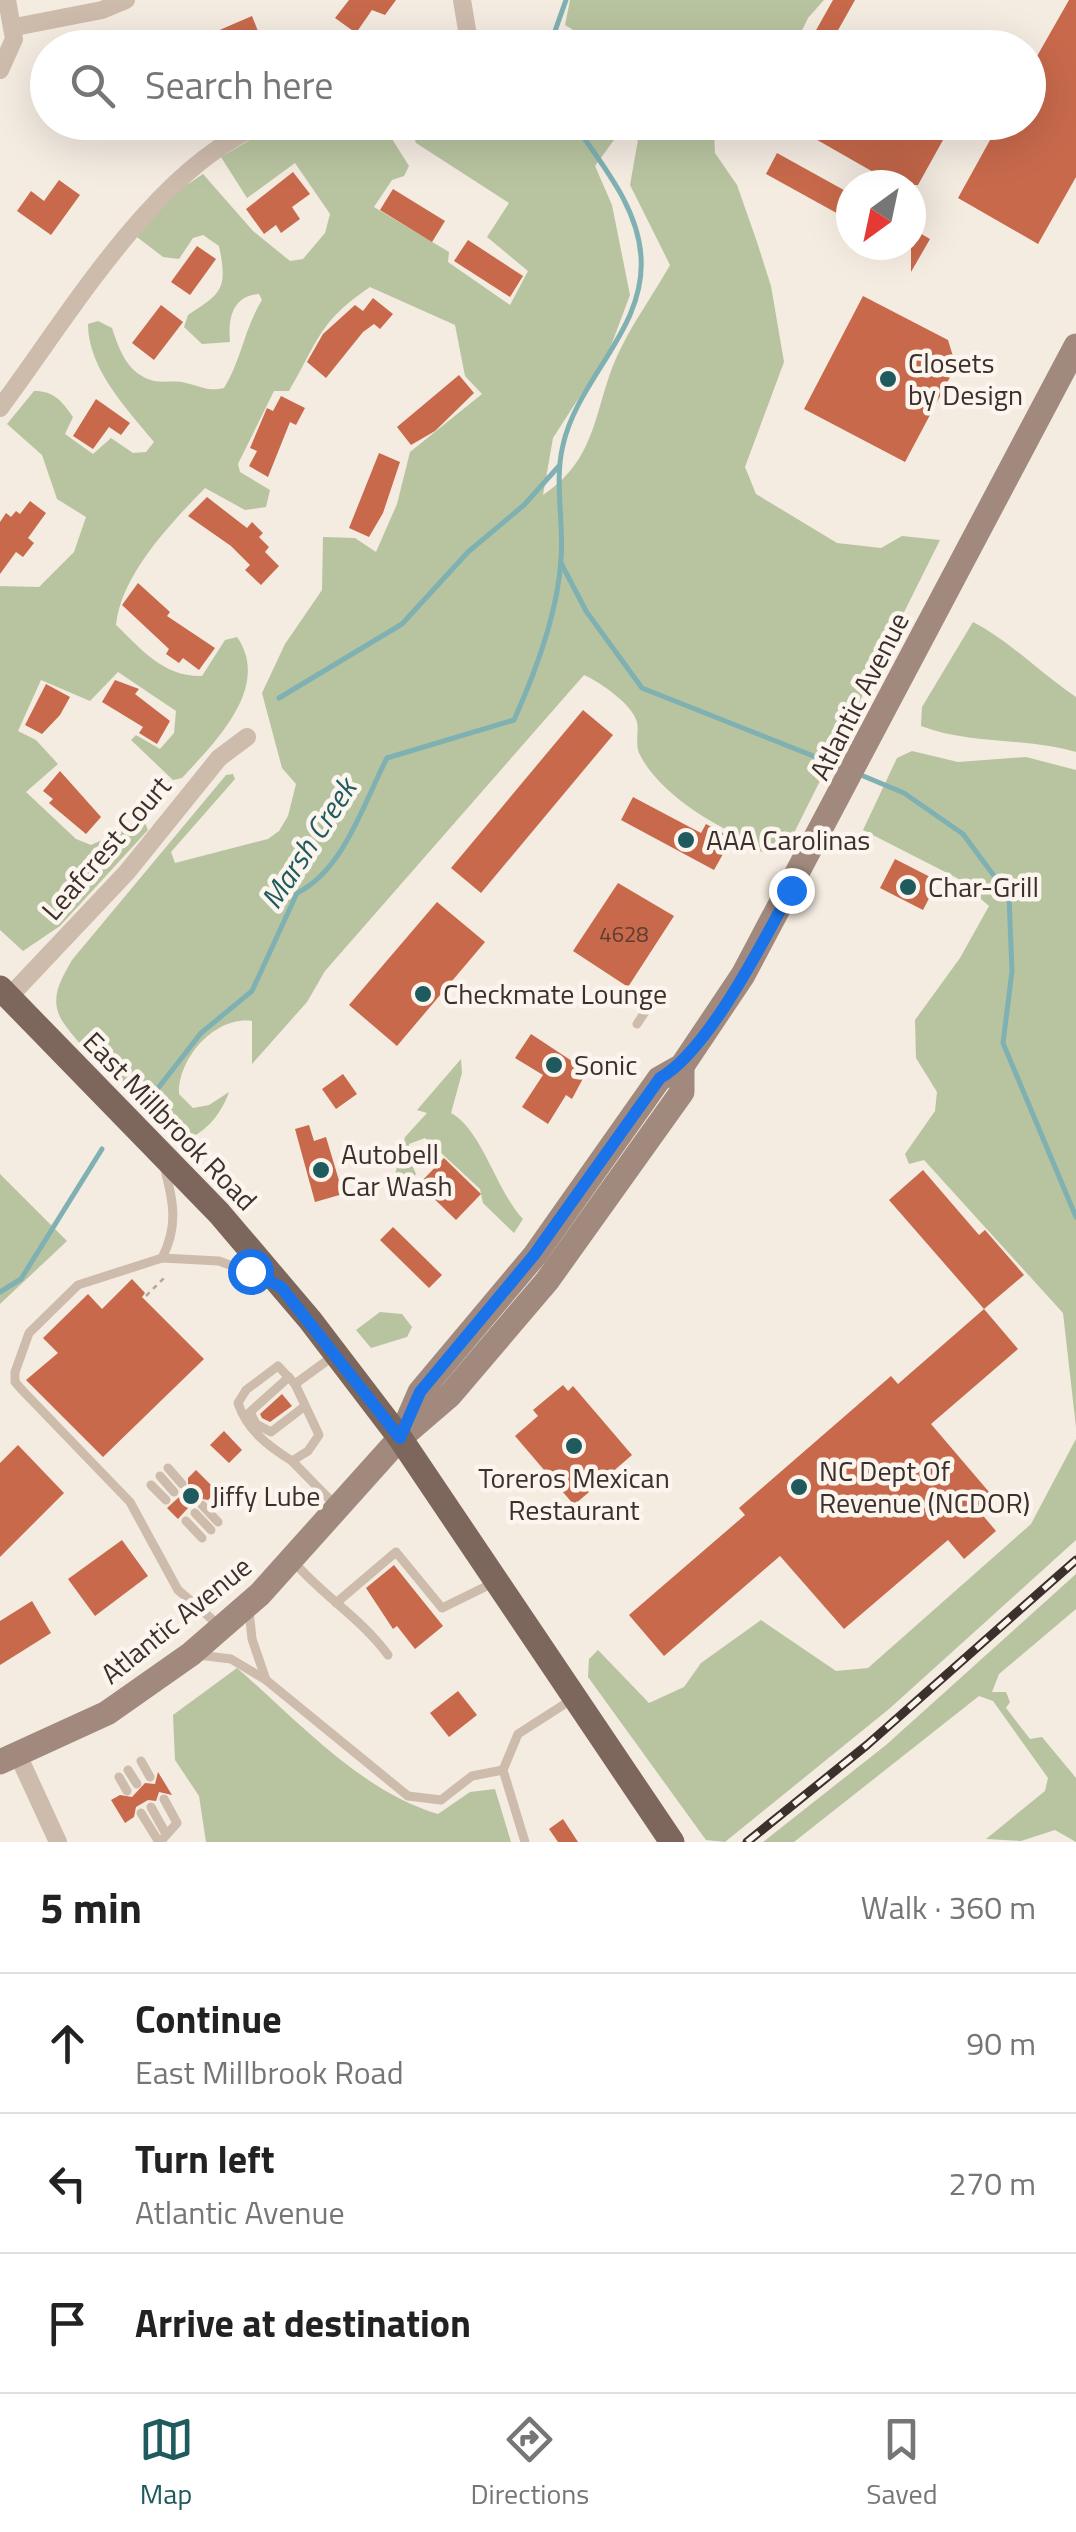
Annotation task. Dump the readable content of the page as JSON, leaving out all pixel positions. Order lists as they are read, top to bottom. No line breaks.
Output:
{"streets":{"main road":["Atlantic Avenue","East Millbrook Road"],"street":["Leafcrest Court"]},"crossings":[["Atlantic Avenue","East Millbrook Road"],["Leafcrest Court","East Millbrook Road"]],"water":["Marsh Creek"],"places":["Closets by Design","AAA Carolinas","Char-Grill","Checkmate Lounge","Sonic","Autobell Car Wash","Toreros Mexican Restaurant","NC Dept Of Revenue (NCDOR)","Jiffy Lube"],"house_numbers":["4628"],"north":"bottom left","page":{"search":"Search here","heading":["5 min","Walk · 360 m"],"list":[["Continue","East Millbrook Road","90 m"],["Turn left","Atlantic Avenue","270 m"],"Arrive at destination"],"nav":["Map","Directions","Saved"]}}
